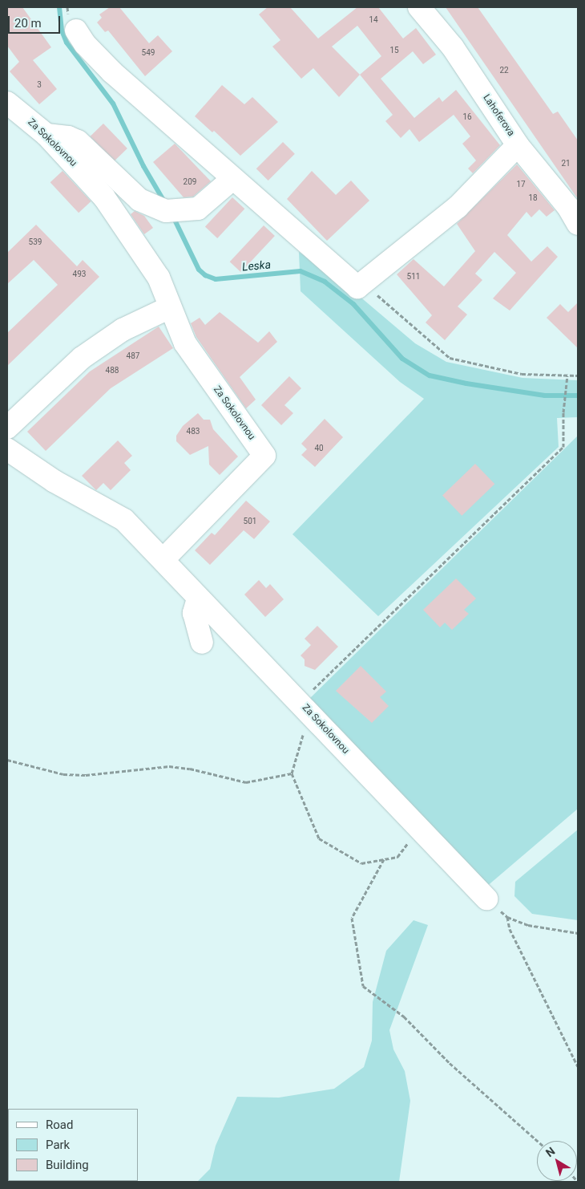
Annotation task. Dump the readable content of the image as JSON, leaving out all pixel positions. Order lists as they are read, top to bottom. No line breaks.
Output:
{"streets":{"street":["Lahoferova","Za Sokolovnou"]},"water":["Leska"],"house_numbers":["14","15","549","22","3","16","21","209","17","18","539","493","511","487","488","483","40","501"],"legend":["Road","Park","Building"],"scale_bar":"20 m","north":"top left"}
